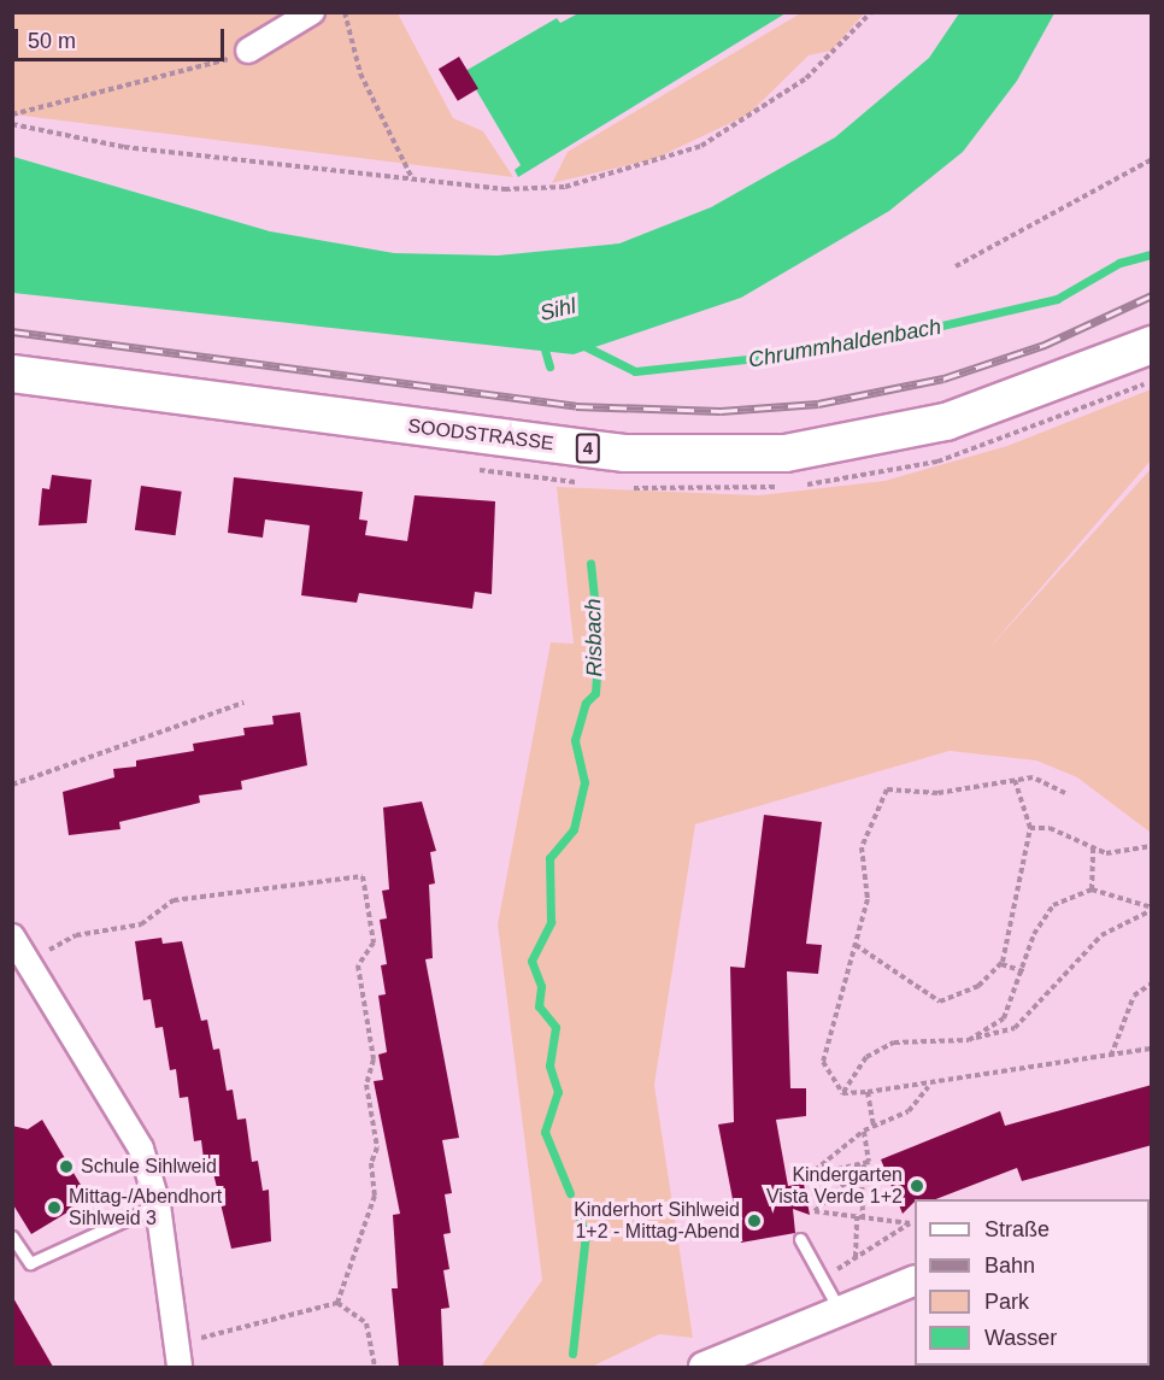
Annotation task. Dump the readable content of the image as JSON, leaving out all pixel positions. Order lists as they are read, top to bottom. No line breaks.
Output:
{"streets":{"main road":["SOODSTRASSE","4"]},"water":["Sihl","Chrummhaldenbach","Risbach"],"places":["Schule Sihlweid","Kindergarten Vista Verde 1+2","Mittag-/Abendhort Sihlweid 3","Kinderhort Sihlweid 1+2 - Mittag-Abend"],"legend":["Straße","Bahn","Park","Wasser"],"scale_bar":"50 m"}
